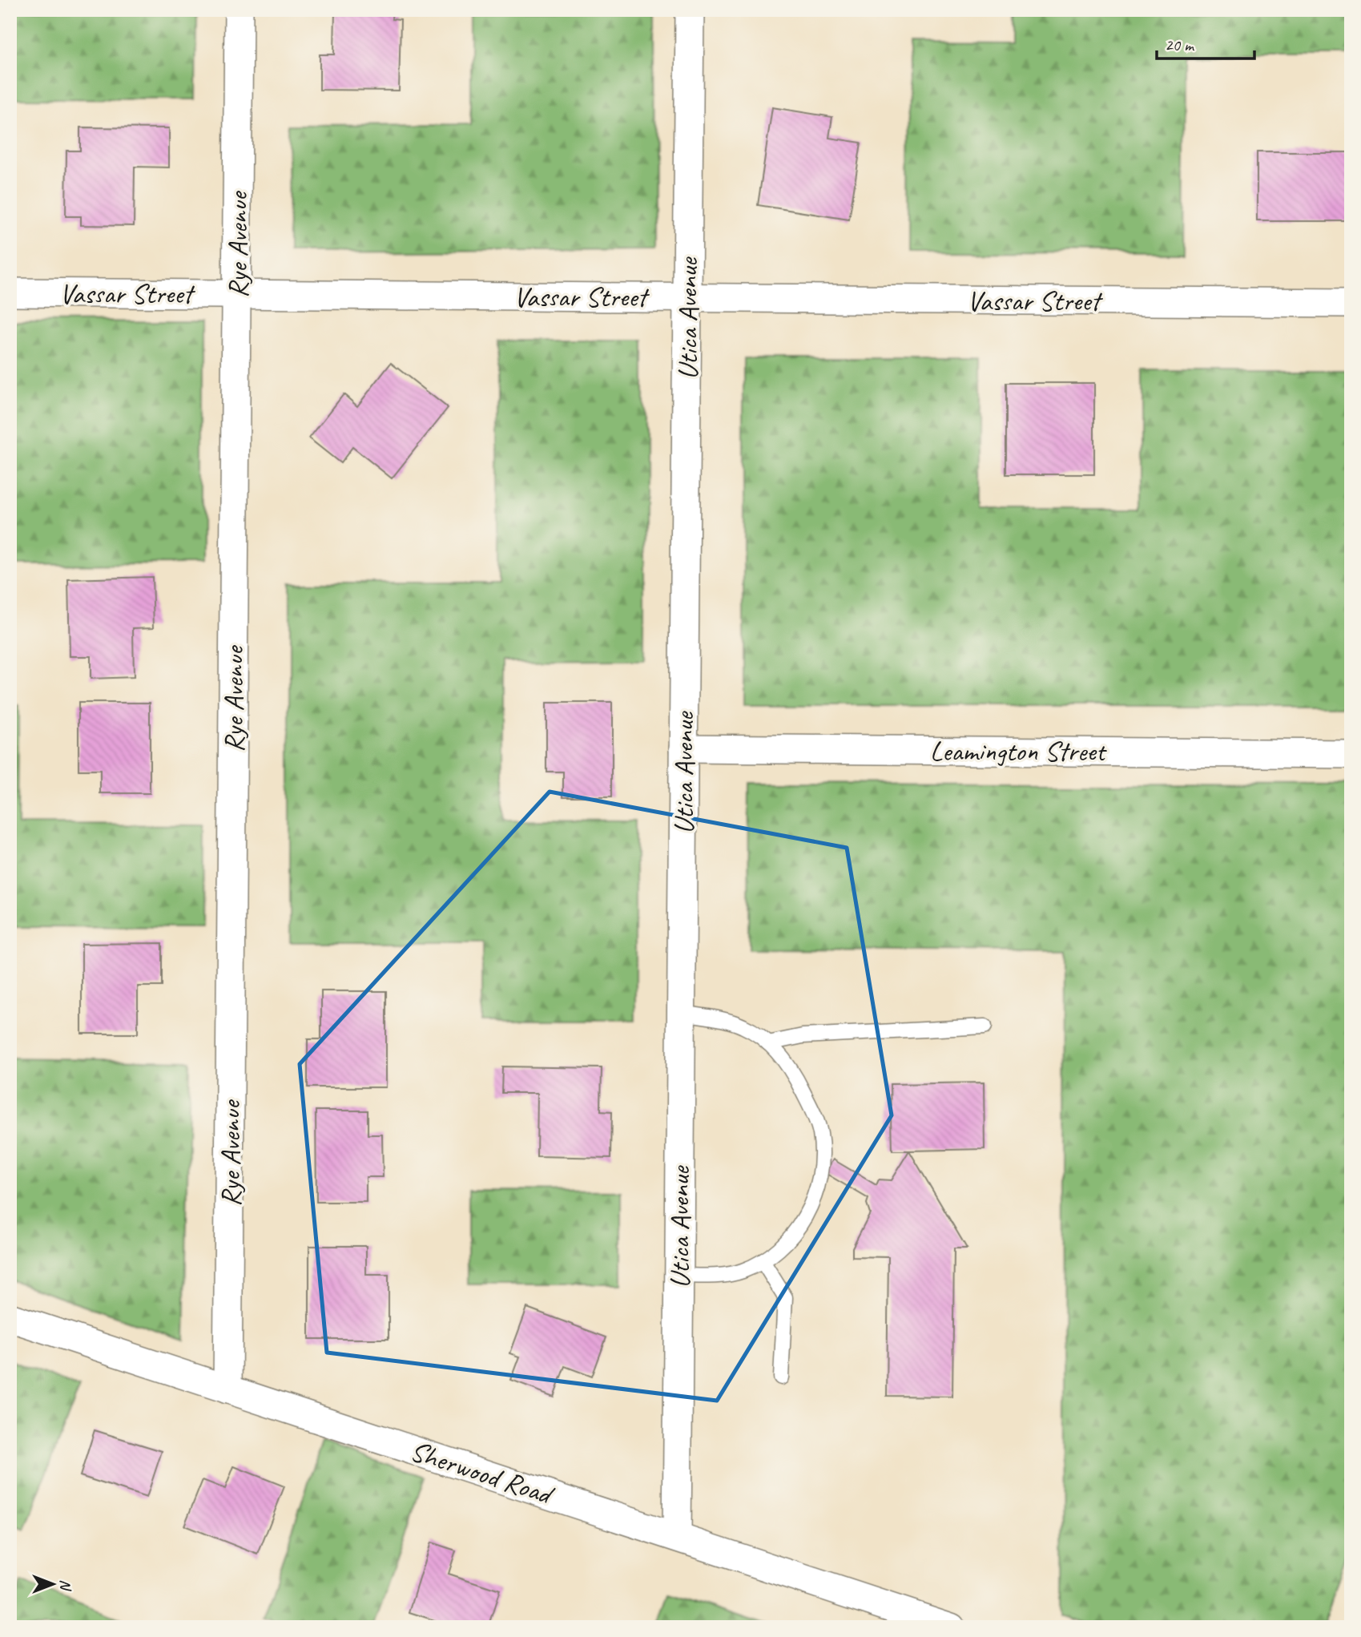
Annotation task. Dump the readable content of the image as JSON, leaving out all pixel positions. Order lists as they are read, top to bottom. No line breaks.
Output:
{"streets":{"street":["Rye Avenue","Vassar Street","Utica Avenue","Leamington Street","Sherwood Road"]},"crossings":[["Rye Avenue","Vassar Street"],["Rye Avenue","Sherwood Road"],["Vassar Street","Utica Avenue"],["Utica Avenue","Leamington Street"],["Utica Avenue","Sherwood Road"]],"scale_bar":"20 m","north":"right"}
